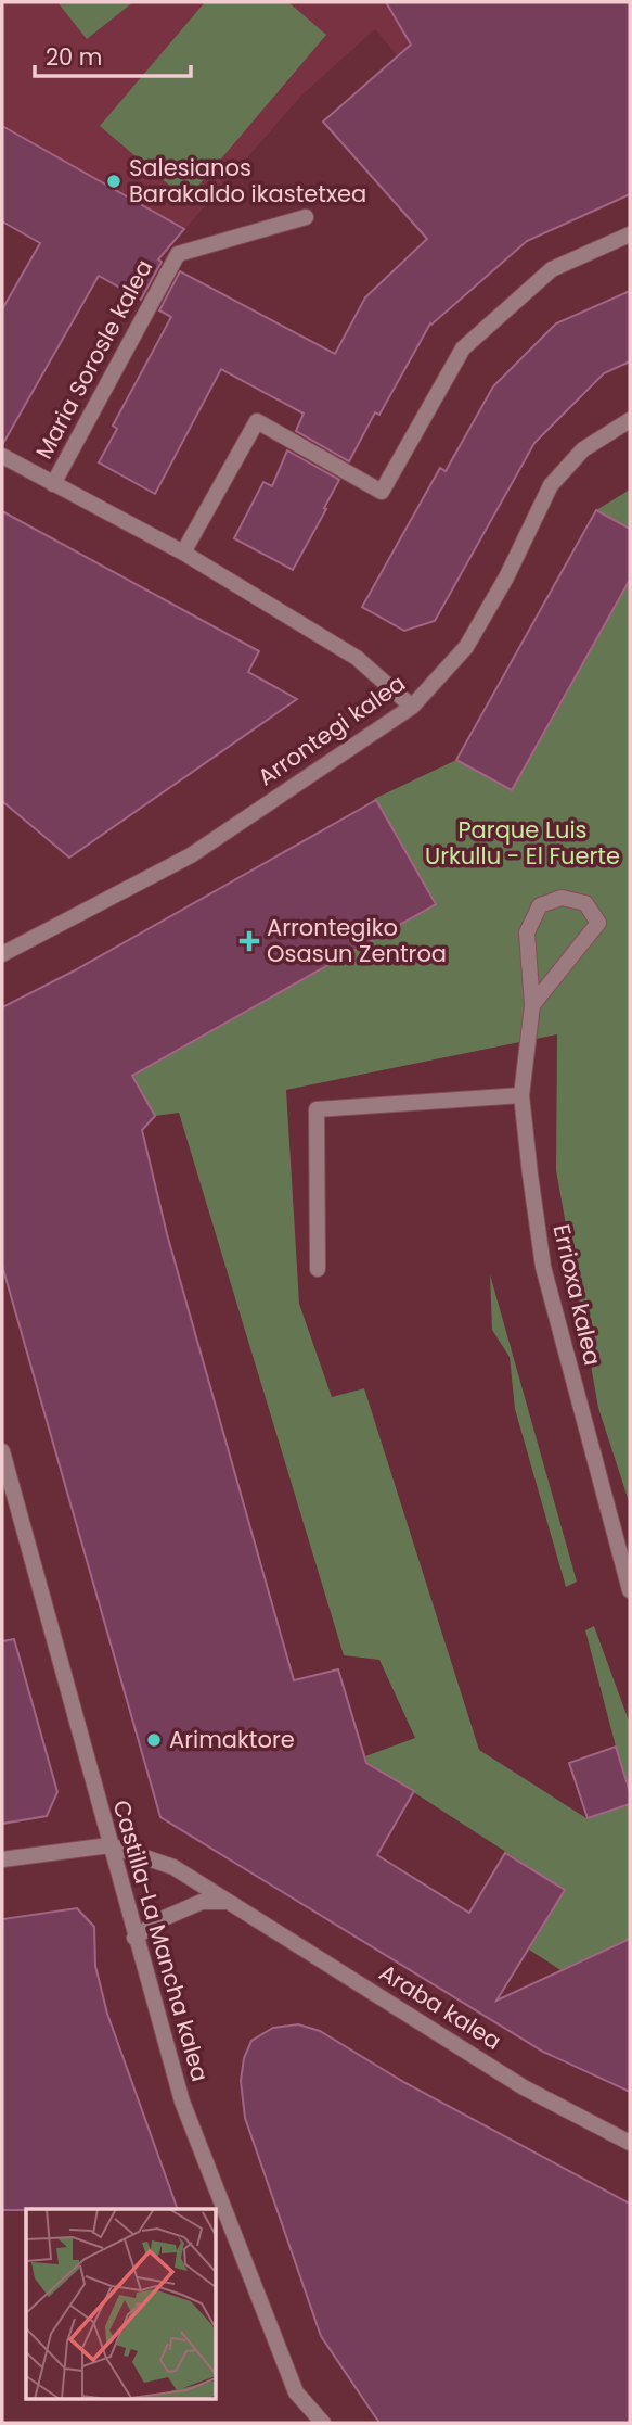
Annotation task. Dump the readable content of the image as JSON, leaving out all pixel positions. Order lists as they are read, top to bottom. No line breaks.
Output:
{"streets":{"street":["Maria Sorosle kalea","Arrontegi kalea","Errioxa kalea","Castilla-La Mancha kalea","Araba kalea"]},"crossings":[["Maria Sorosle kalea","Arrontegi kalea"],["Castilla-La Mancha kalea","Araba kalea"]],"parks":["Parque Luis Urkullu - El Fuerte"],"places":{"other":["Salesianos Barakaldo ikastetxea","Arimaktore"],"health":["Arrontegiko Osasun Zentroa"]},"scale_bar":"20 m"}
